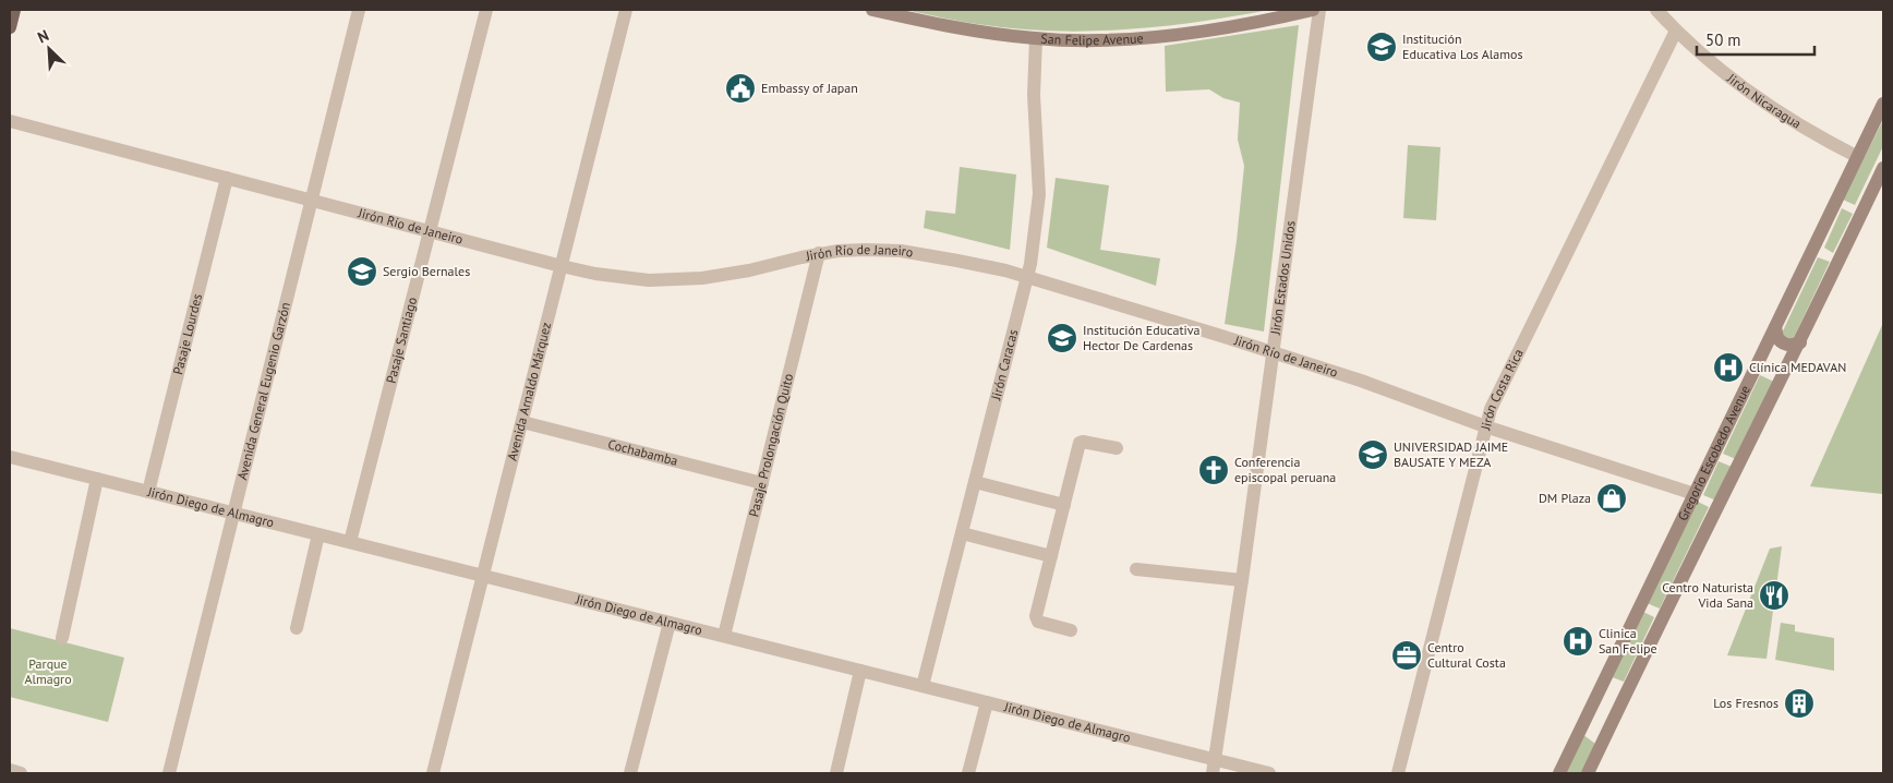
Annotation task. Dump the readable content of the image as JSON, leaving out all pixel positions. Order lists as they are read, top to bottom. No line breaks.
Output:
{"streets":{"street":["San Felipe Avenue","Jirón Nicaragua","Jirón Río de Janeiro","Jirón Estados Unidos","Pasaje Lourdes","Pasaje Santiago","Jirón Caracas","Jirón Costa Rica","Avenida General Eugenio Garzón","Avenida Arnaldo Márquez","Pasaje Prolongación Quito","Cochabamba","Gregorio Escobedo Avenue","Jirón Diego de Almagro"]},"crossings":[["San Felipe Avenue","Jirón Caracas"],["Jirón Nicaragua","Jirón Costa Rica"],["Jirón Nicaragua","Gregorio Escobedo Avenue"],["Jirón Río de Janeiro","Jirón Estados Unidos"],["Jirón Río de Janeiro","Pasaje Lourdes"],["Jirón Río de Janeiro","Pasaje Santiago"],["Jirón Río de Janeiro","Jirón Caracas"],["Jirón Río de Janeiro","Jirón Costa Rica"],["Jirón Río de Janeiro","Avenida General Eugenio Garzón"],["Jirón Río de Janeiro","Avenida Arnaldo Márquez"],["Jirón Río de Janeiro","Pasaje Prolongación Quito"],["Jirón Río de Janeiro","Gregorio Escobedo Avenue"],["Jirón Estados Unidos","Jirón Diego de Almagro"],["Pasaje Lourdes","Jirón Diego de Almagro"],["Pasaje Santiago","Jirón Diego de Almagro"],["Jirón Caracas","Jirón Diego de Almagro"],["Avenida General Eugenio Garzón","Jirón Diego de Almagro"],["Avenida Arnaldo Márquez","Cochabamba"],["Avenida Arnaldo Márquez","Jirón Diego de Almagro"],["Pasaje Prolongación Quito","Cochabamba"],["Pasaje Prolongación Quito","Jirón Diego de Almagro"]],"parks":["Parque Almagro"],"places":{"school or university":["Institución Educativa Los Alamos","Sergio Bernales","Institución Educativa Hector De Cardenas","UNIVERSIDAD JAIME BAUSATE Y MEZA"],"public building":["Embassy of Japan"],"hospital":["Clínica MEDAVAN","Clinica San Felipe"],"church":["Conferencia episcopal peruana"],"shop":["DM Plaza"],"restaurant":["Centro Naturista Vida Sana"],"office":["Centro Cultural Costa"],"building":["Los Fresnos"]},"scale_bar":"50 m","north":"top left"}
